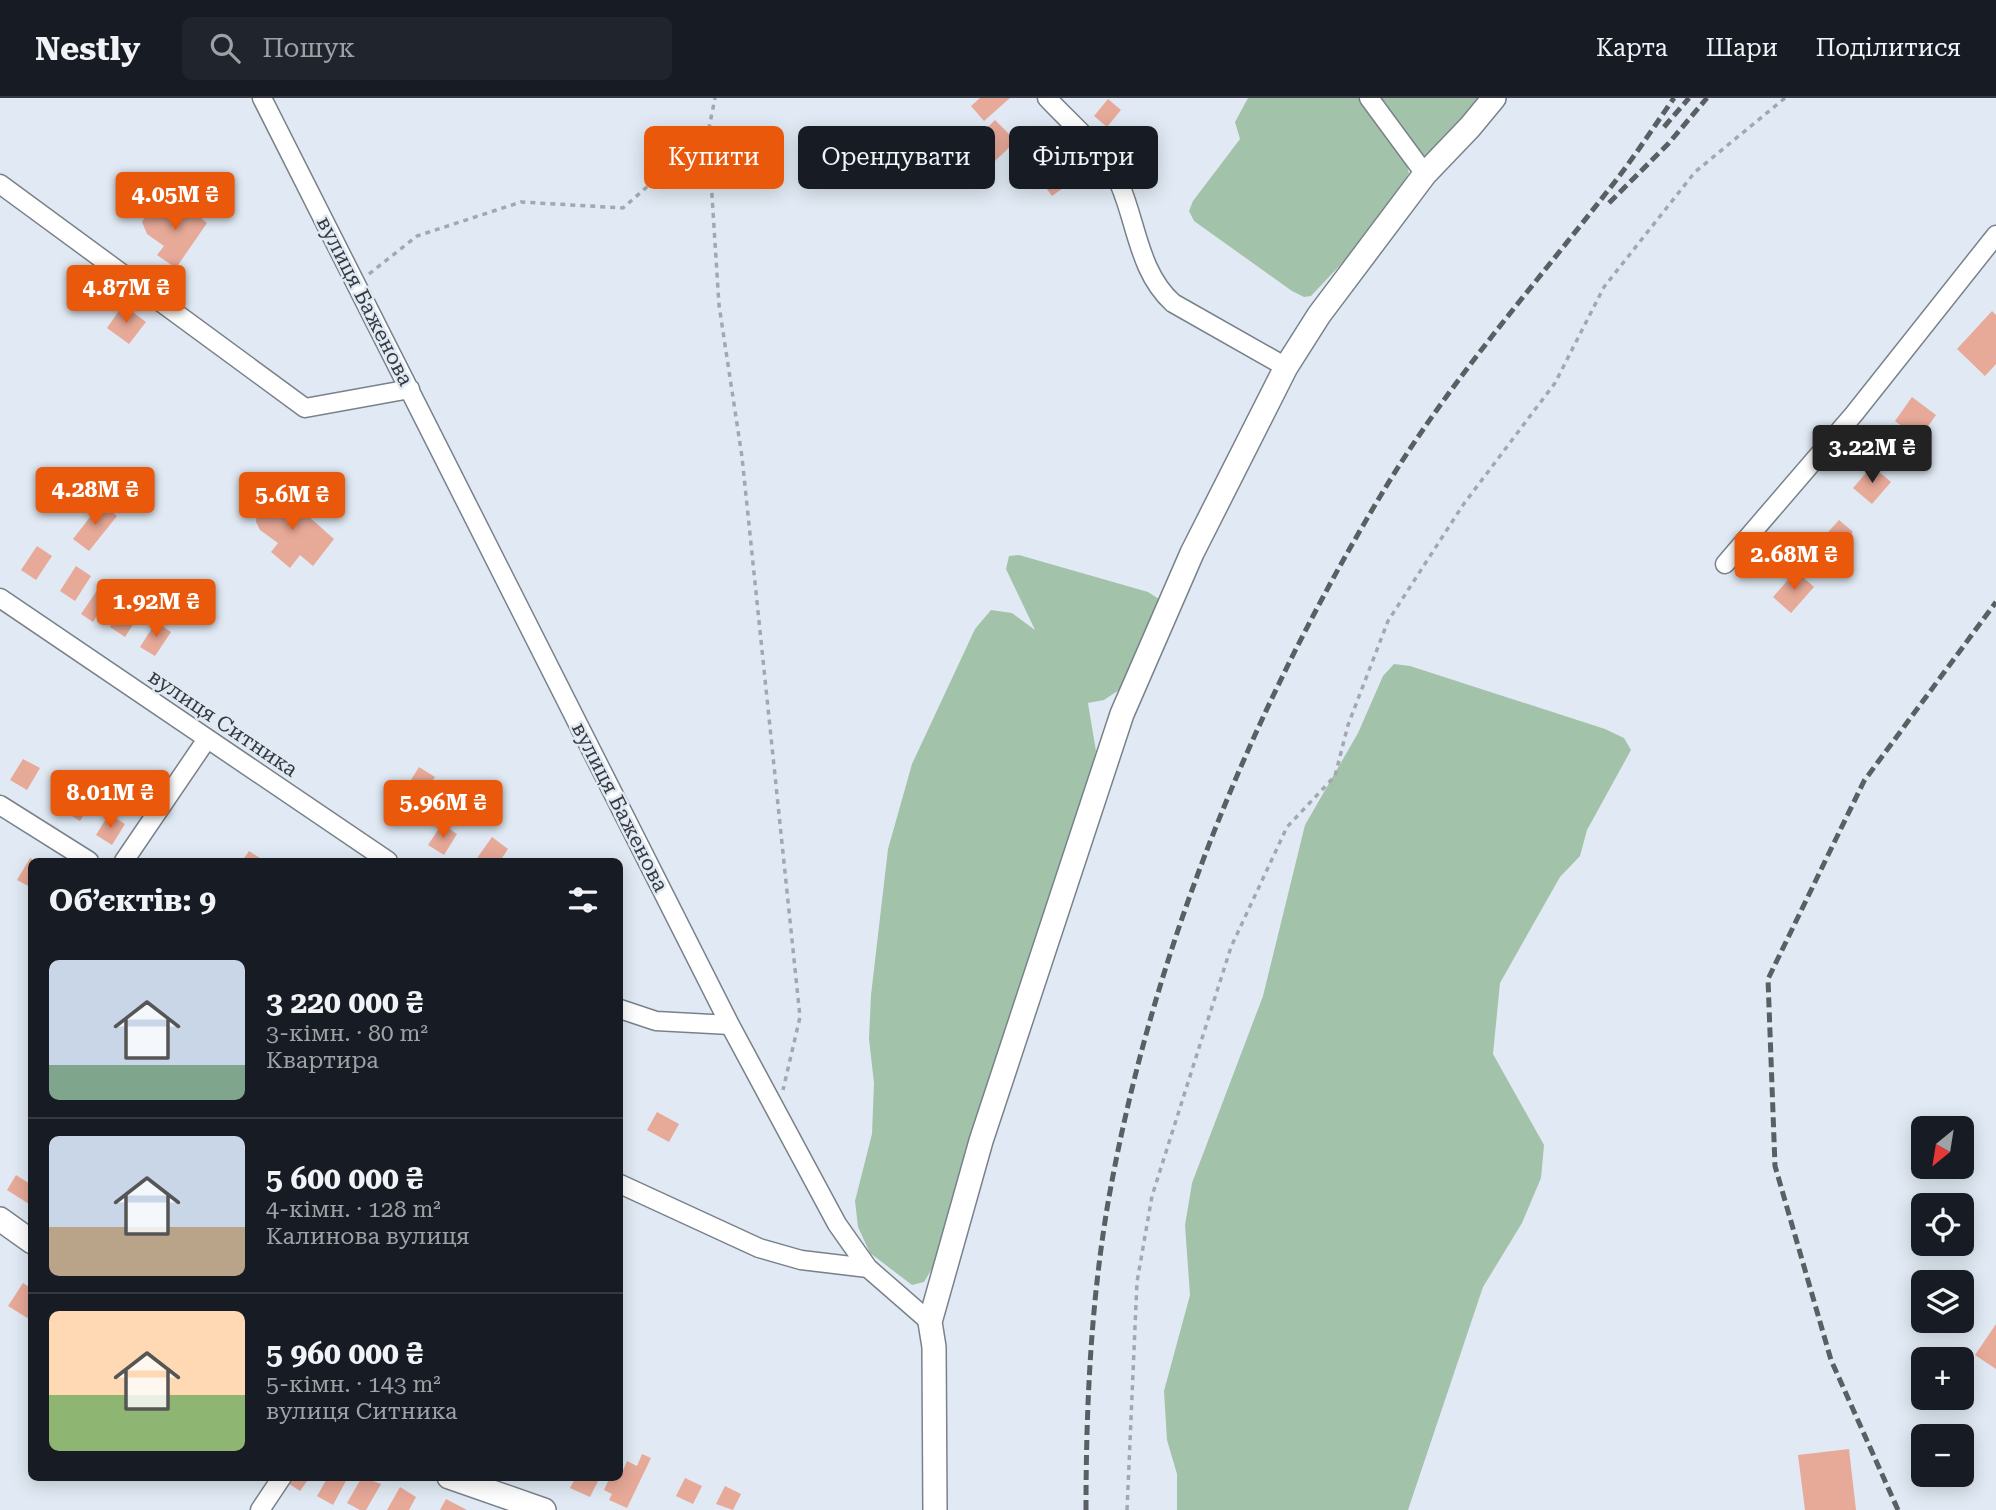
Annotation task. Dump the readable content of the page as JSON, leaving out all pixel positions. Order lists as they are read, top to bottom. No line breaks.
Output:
{"streets":{"street":["вулиця Баженова","вулиця Ситника"]},"north":"bottom left","page":{"header":"Nestly","search":"Пошук","nav":["Карта","Шари","Поділитися"],"chip":["Купити","Орендувати","Фільтри"],"price":["4.05M ₴","4.87M ₴","3.22M ₴","4.28M ₴","5.6M ₴","2.68M ₴","1.92M ₴","8.01M ₴","5.96M ₴"],"heading":"Об’єктів: 9","list":[{"name":"3 220 000 ₴","note":"3-кімн. · 80 m² · Квартира"},{"name":"5 600 000 ₴","note":"4-кімн. · 128 m² · Калинова вулиця"},{"name":"5 960 000 ₴","note":"5-кімн. · 143 m² · вулиця Ситника"}],"map_buttons":["+","−"]}}
